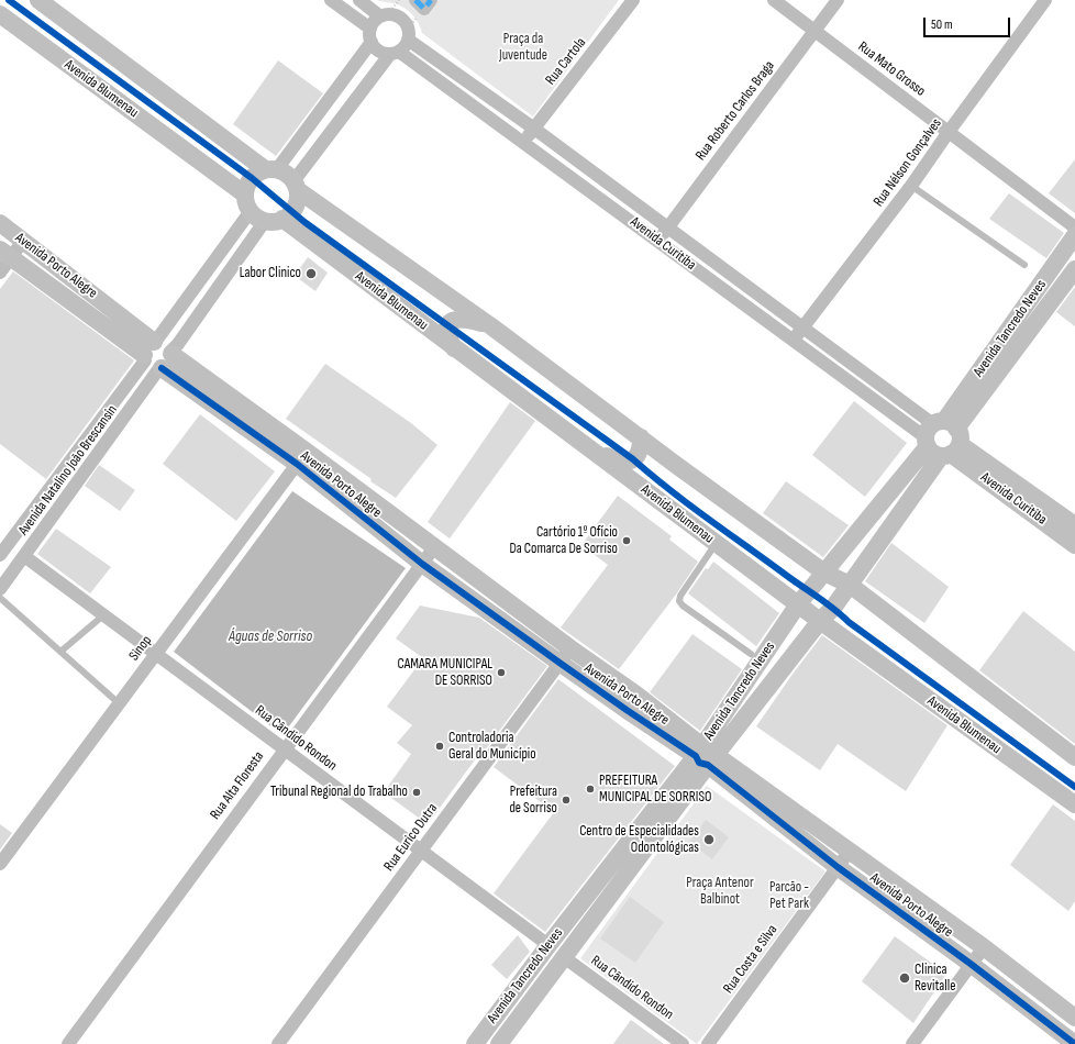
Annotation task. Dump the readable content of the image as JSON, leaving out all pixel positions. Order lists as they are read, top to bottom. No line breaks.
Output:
{"streets":{"street":["Rua Cartola","Rua Mato Grosso","Avenida Blumenau","Rua Roberto Carlos Braga","Rua Nélson Gonçalves","Avenida Curitiba","Avenida Porto Alegre","Avenida Tancredo Neves","Avenida Natalino João Brescansin","Sinop","Rua Cândido Rondon","Rua Alta Floresta","Rua Eurico Dutra","Rua Costa e Silva"]},"crossings":[["Rua Cartola","Avenida Curitiba"],["Rua Mato Grosso","Rua Roberto Carlos Braga"],["Rua Mato Grosso","Rua Nélson Gonçalves"],["Avenida Blumenau","Avenida Tancredo Neves"],["Avenida Blumenau","Avenida Natalino João Brescansin"],["Rua Roberto Carlos Braga","Avenida Curitiba"],["Rua Nélson Gonçalves","Avenida Curitiba"],["Avenida Curitiba","Avenida Tancredo Neves"],["Avenida Porto Alegre","Avenida Tancredo Neves"],["Avenida Porto Alegre","Avenida Natalino João Brescansin"],["Avenida Porto Alegre","Sinop"],["Avenida Porto Alegre","Rua Alta Floresta"],["Avenida Porto Alegre","Rua Eurico Dutra"],["Avenida Porto Alegre","Rua Costa e Silva"],["Avenida Tancredo Neves","Rua Cândido Rondon"],["Avenida Natalino João Brescansin","Rua Cândido Rondon"],["Sinop","Rua Cândido Rondon"],["Rua Cândido Rondon","Rua Alta Floresta"],["Rua Cândido Rondon","Rua Eurico Dutra"]],"water":["Águas de Sorriso"],"parks":["Praça da Juventude","Praça Antenor Balbinot","Parcão - Pet Park"],"places":["Labor Clinico","Cartório 1º Ofício Da Comarca De Sorriso","CAMARA MUNICIPAL DE SORRISO","Controladoria Geral do Município","PREFEITURA MUNICIPAL DE SORRISO","Tribunal Regional do Trabalho","Prefeitura de Sorriso","Centro de Especialidades Odontológicas","Clinica Revitalle"],"scale_bar":"50 m"}
